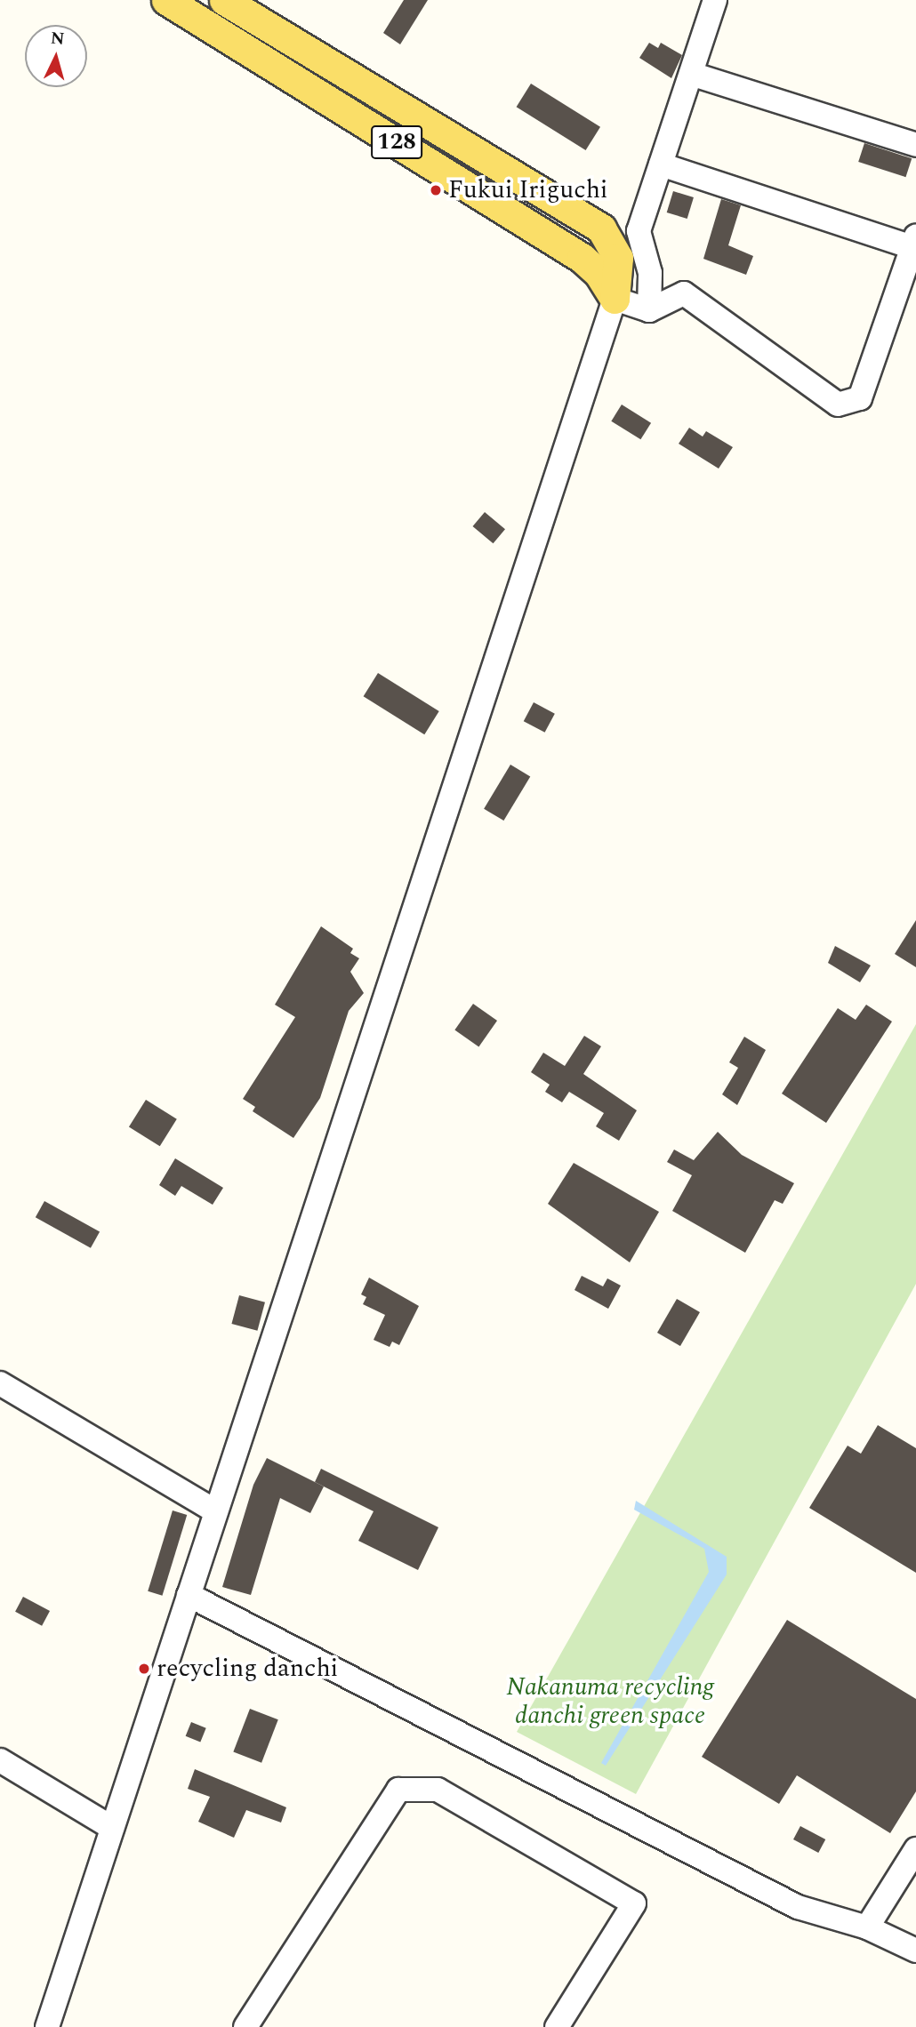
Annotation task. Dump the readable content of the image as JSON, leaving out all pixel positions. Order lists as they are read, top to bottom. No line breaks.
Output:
{"streets":{"main road":["128"]},"parks":["Nakanuma recycling danchi green space"],"places":["Fukui Iriguchi","recycling danchi"],"north":"top"}
